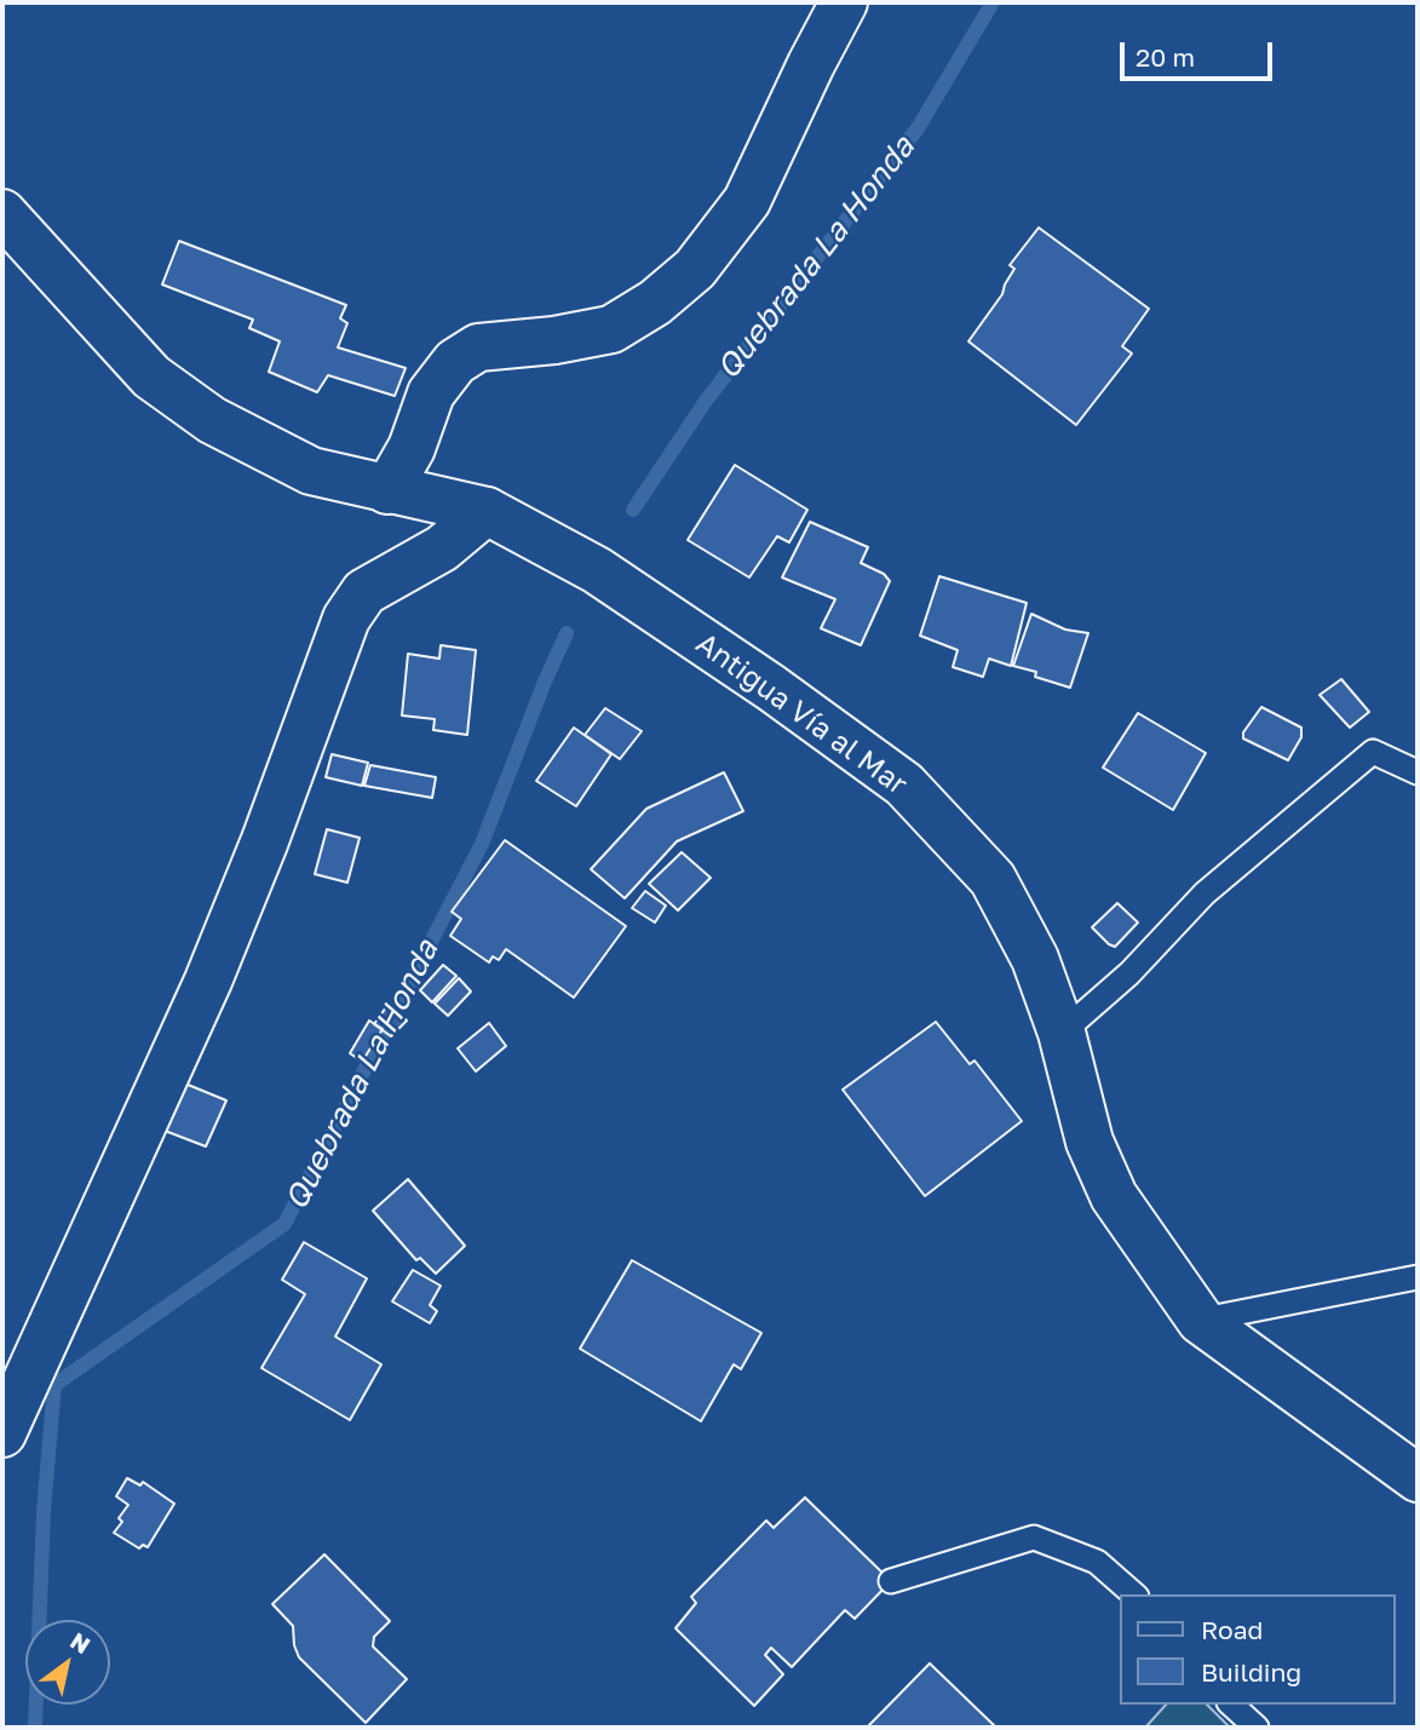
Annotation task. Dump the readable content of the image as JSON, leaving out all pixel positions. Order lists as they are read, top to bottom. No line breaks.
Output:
{"streets":{"main road":["Antigua Vía al Mar"]},"water":["Quebrada La Honda"],"legend":["Road","Building"],"scale_bar":"20 m","north":"top right"}
